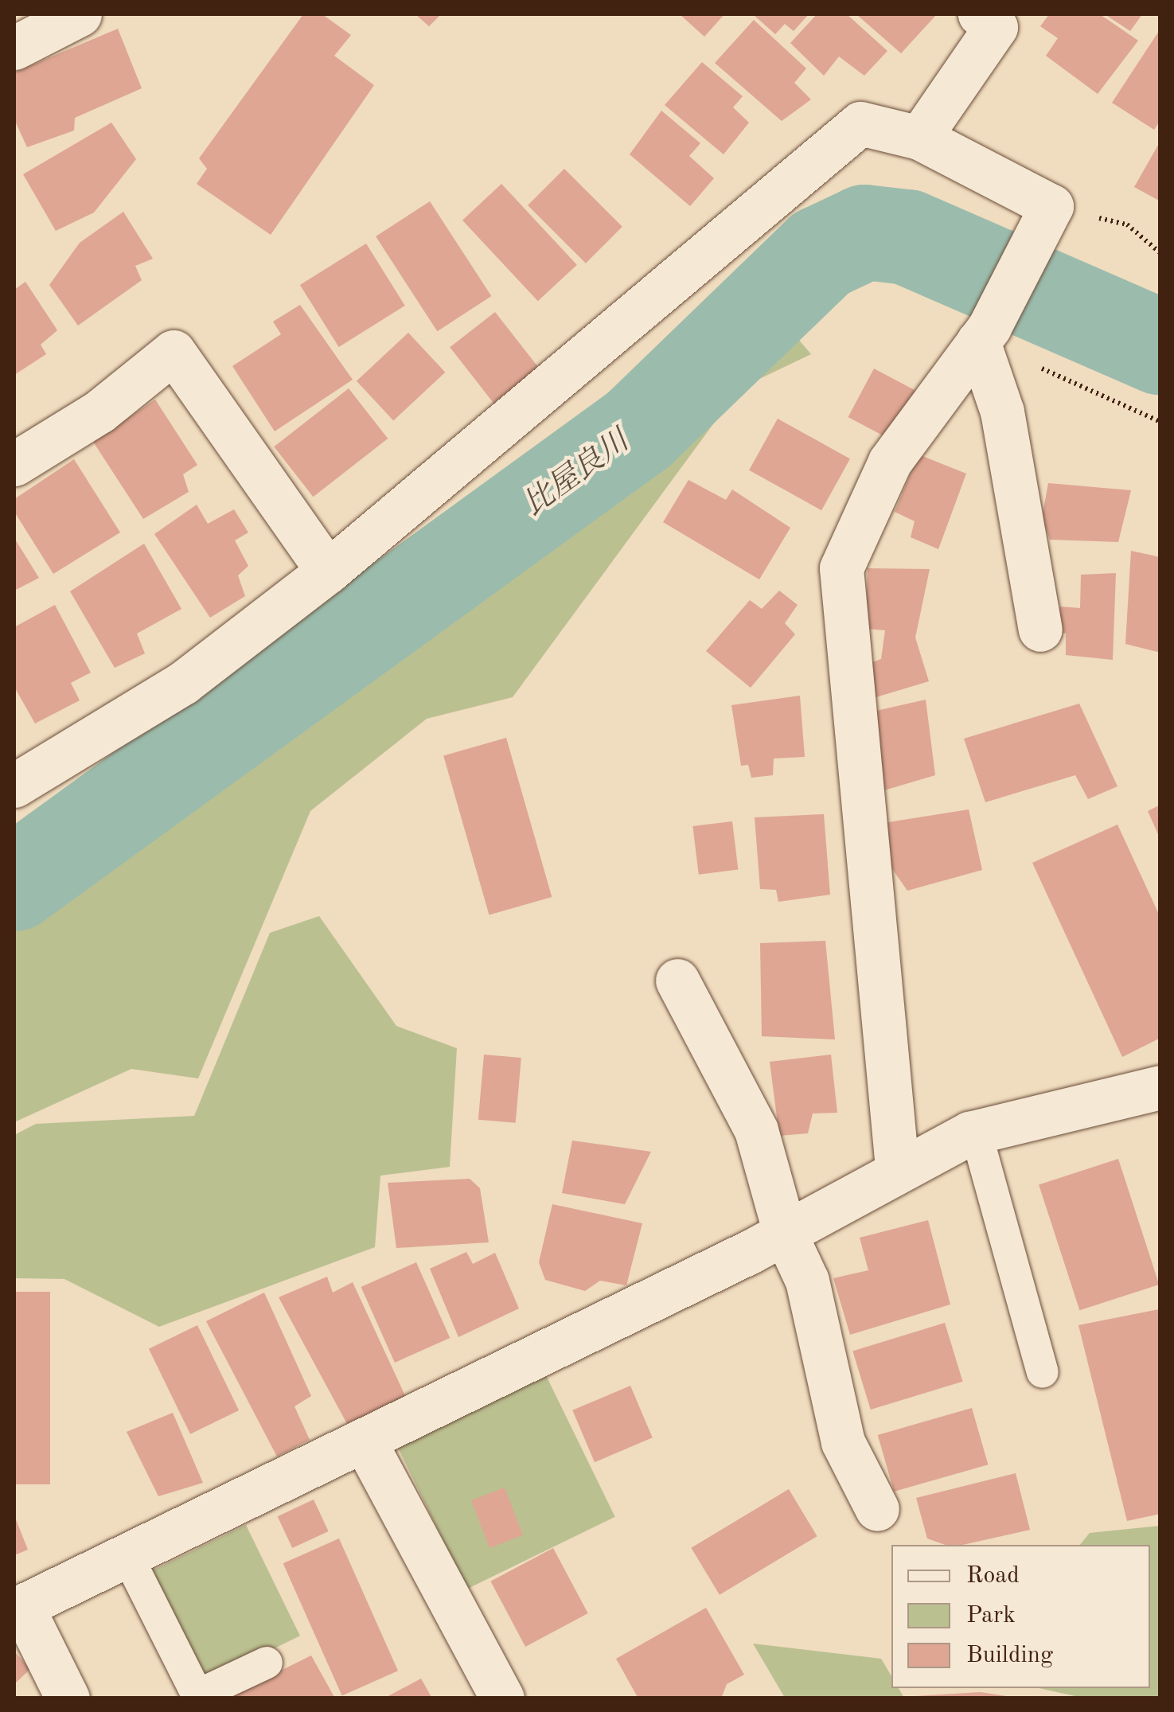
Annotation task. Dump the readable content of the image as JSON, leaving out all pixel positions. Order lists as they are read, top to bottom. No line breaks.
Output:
{"water":["比屋良川"],"legend":["Road","Park","Building"]}
